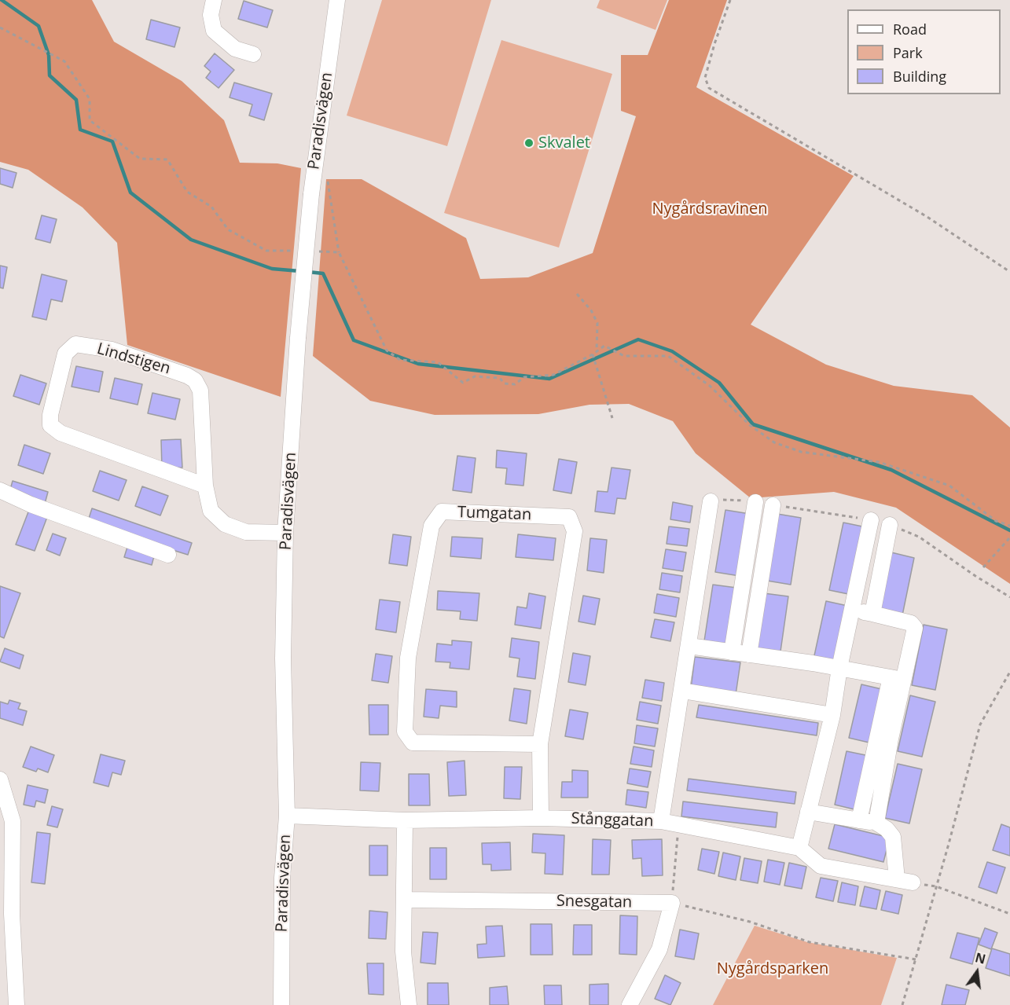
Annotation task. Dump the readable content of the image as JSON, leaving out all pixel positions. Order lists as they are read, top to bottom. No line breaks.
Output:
{"streets":{"street":["Paradisvägen","Lindstigen","Tumgatan","Stånggatan","Snesgatan"]},"crossings":[["Paradisvägen","Lindstigen"],["Paradisvägen","Stånggatan"],["Tumgatan","Stånggatan"]],"parks":["Nygårdsravinen","Nygårdsparken"],"places":["Skvalet"],"legend":["Road","Park","Building"],"north":"top"}
